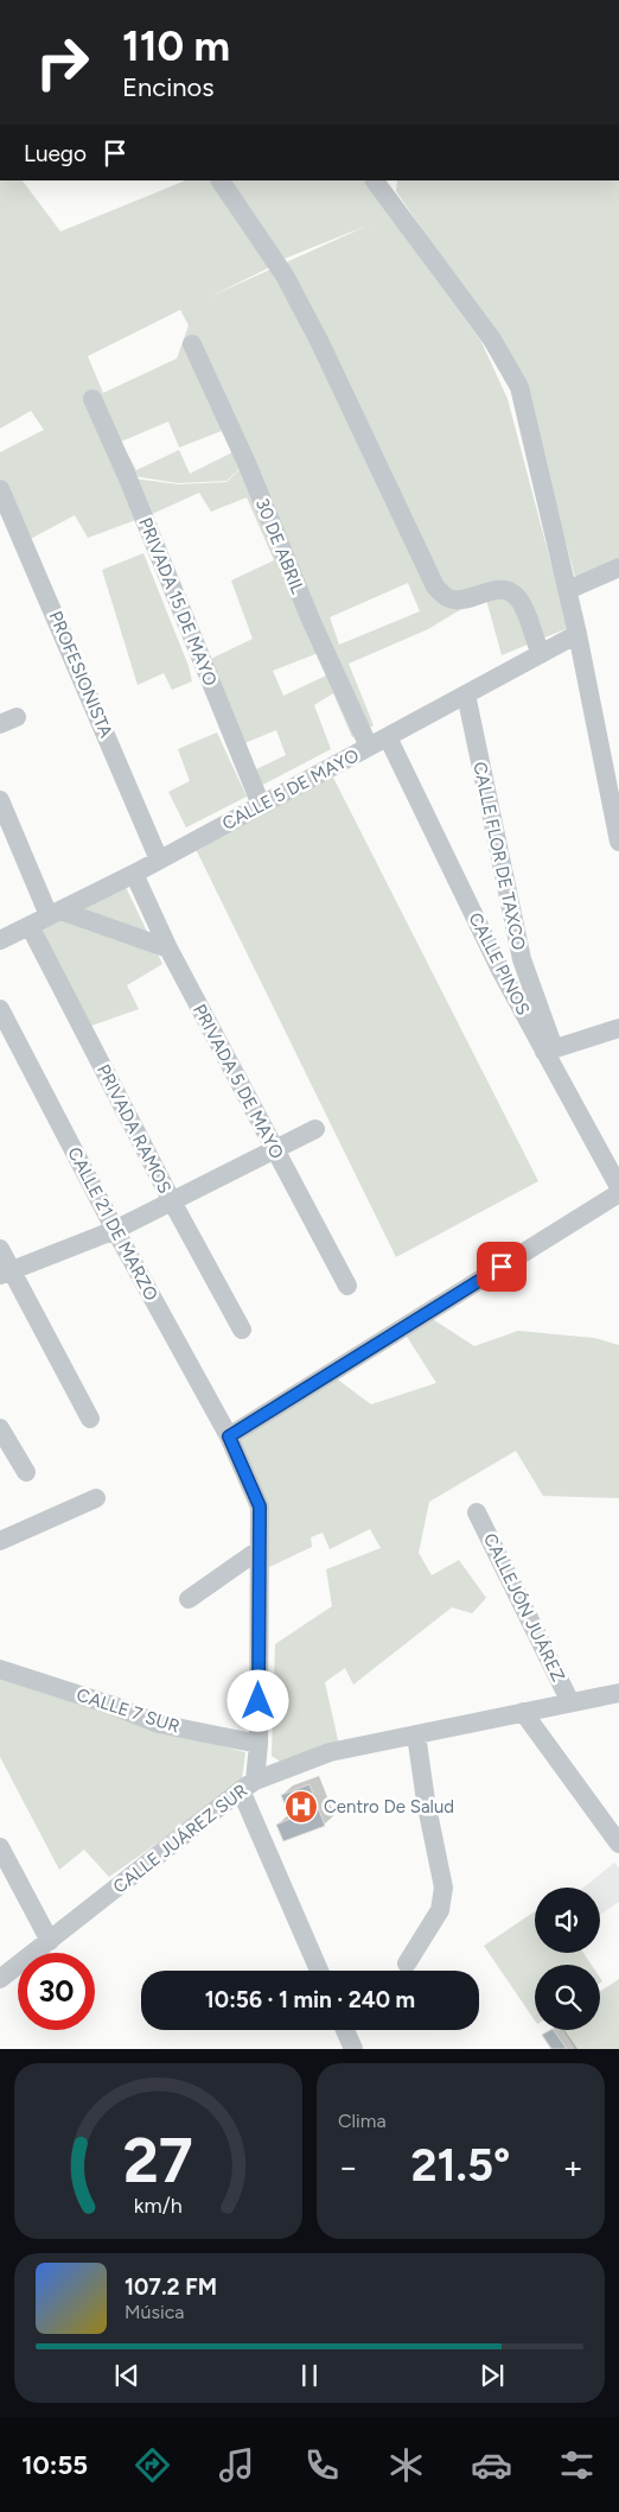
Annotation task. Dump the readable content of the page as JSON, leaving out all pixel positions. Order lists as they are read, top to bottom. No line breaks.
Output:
{"streets":{"street":["30 DE ABRIL","PRIVADA 15 DE MAYO","PROFESIONISTA","CALLE 5 DE MAYO","CALLE FLOR DE TAXCO","CALLE PINOS","PRIVADA 5 DE MAYO","PRIVADA RAMOS","CALLE 21 DE MARZO","CALLEJÓN JUÁREZ","CALLE 7 SUR","CALLE JUÁREZ SUR"]},"crossings":[["30 DE ABRIL","CALLE 5 DE MAYO"],["PRIVADA 15 DE MAYO","CALLE 5 DE MAYO"],["PROFESIONISTA","CALLE 5 DE MAYO"],["CALLE 5 DE MAYO","CALLE FLOR DE TAXCO"],["CALLE 5 DE MAYO","CALLE PINOS"],["CALLE 5 DE MAYO","PRIVADA 5 DE MAYO"],["CALLE 5 DE MAYO","PRIVADA RAMOS"],["CALLE FLOR DE TAXCO","CALLE PINOS"],["CALLE 21 DE MARZO","CALLE 7 SUR"],["CALLE 21 DE MARZO","CALLE JUÁREZ SUR"],["CALLEJÓN JUÁREZ","CALLE JUÁREZ SUR"]],"places":{"hospital":["Centro De Salud"]},"page":{"turn":["110 m","Encinos"],"then":"Luego","limit":"30","trip":"10:56 · 1 min · 240 m","tile":"Clima","heat":["−","21.5°","+"],"song":["107.2 FM","Música"],"tabs":"10:55","gauge":["27","km/h"]}}
